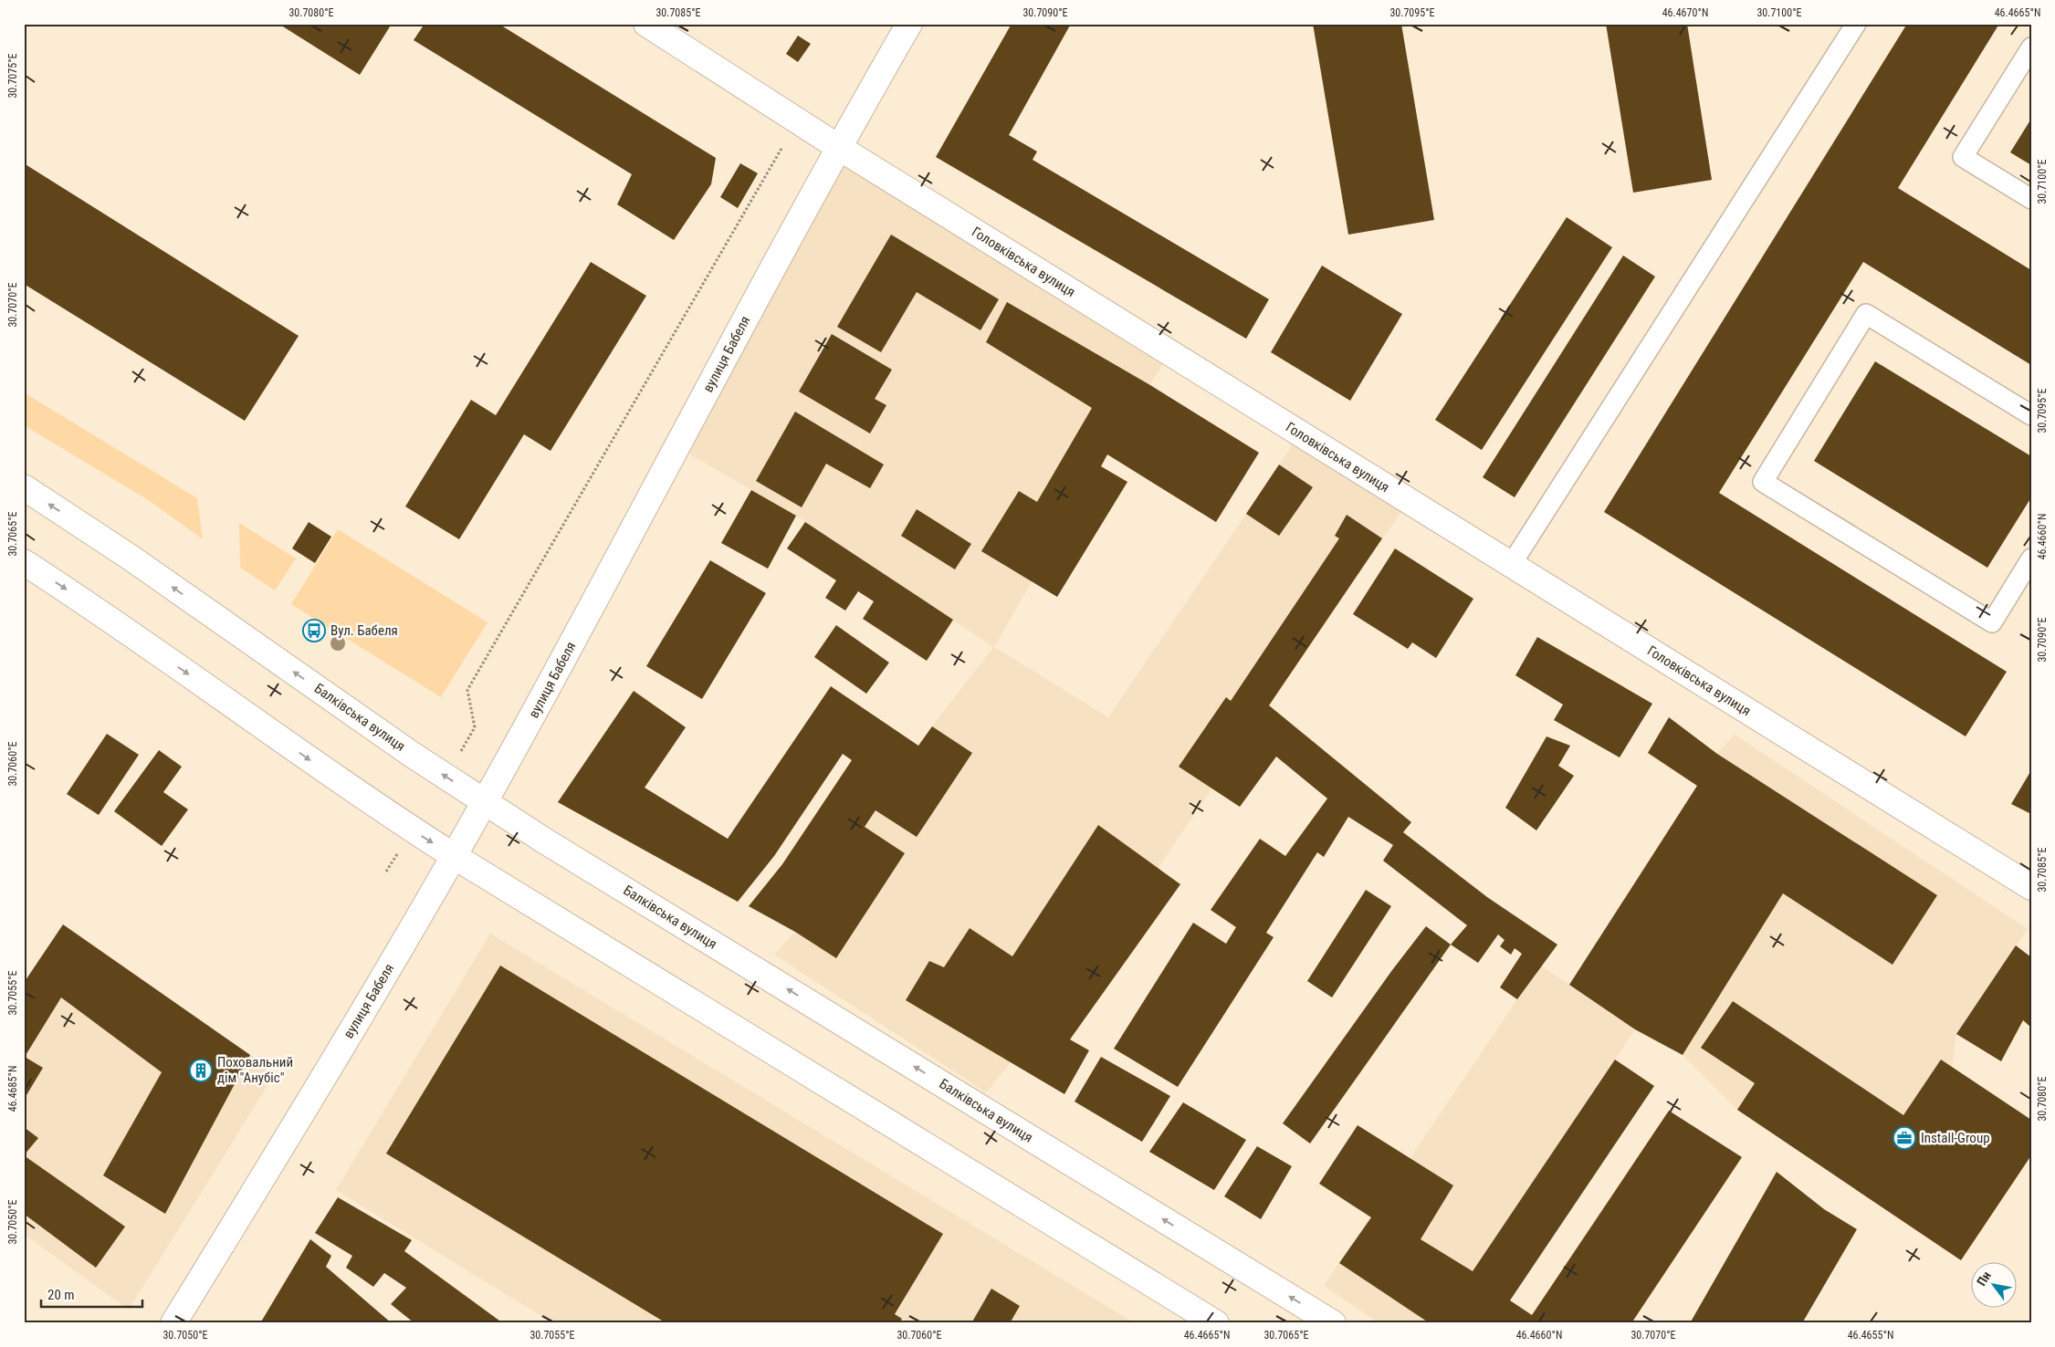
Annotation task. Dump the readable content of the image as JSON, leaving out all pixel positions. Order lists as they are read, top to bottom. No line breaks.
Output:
{"streets":{"street":["Головківська вулиця","вулиця Бабеля","Балківська вулиця"]},"crossings":[["Головківська вулиця","вулиця Бабеля"],["вулиця Бабеля","Балківська вулиця"]],"places":{"bus stop":["Вул. Бабеля"],"building":["Поховальний дім \"Анубіс\""],"office":["Install-Group"]},"scale_bar":"20 m","north":"top left","coordinates":["30.7080°E","30.7085°E","30.7090°E","30.7095°E","46.4670°N","30.7100°E","46.4665°N","30.7075°E","30.7070°E","30.7065°E","46.4660°N","30.7060°E","30.7055°E","46.4685°N","30.7050°E","46.4655°N"]}
